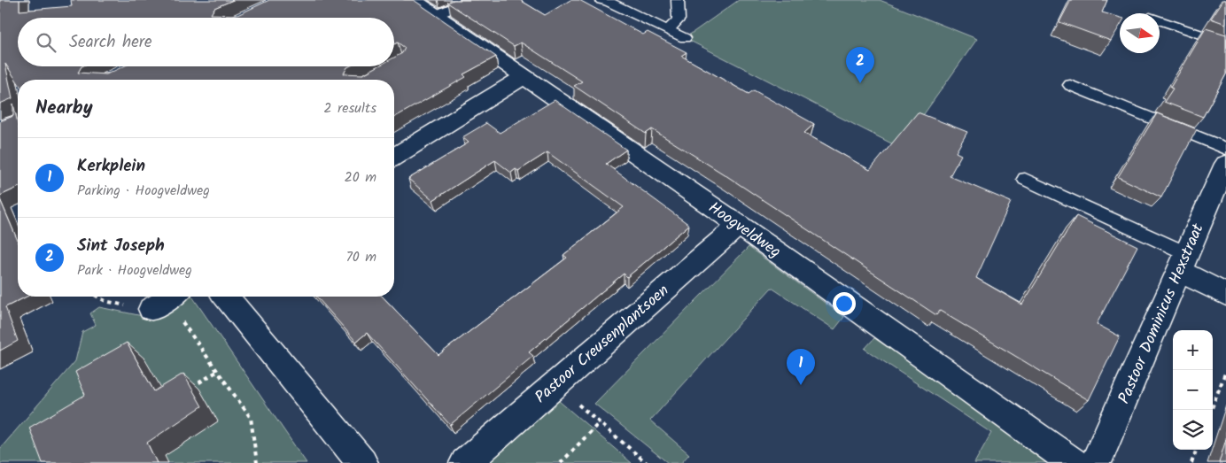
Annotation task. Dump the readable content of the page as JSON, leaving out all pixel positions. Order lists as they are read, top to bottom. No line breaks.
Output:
{"streets":{"street":["Hoogveldweg","Pastoor Dominicus Hexstraat","Pastoor Creusenplantsoen"]},"crossings":[["Hoogveldweg","Pastoor Creusenplantsoen"]],"north":"right","page":{"search":"Search here","pins":["2","1"],"heading":["Nearby","2 results"],"list":[{"mark":"1","name":"Kerkplein","note":"Parking · Hoogveldweg","value":"20 m"},{"mark":"2","name":"Sint Joseph","note":"Park · Hoogveldweg","value":"70 m"}],"map_buttons":["+","−"]}}
